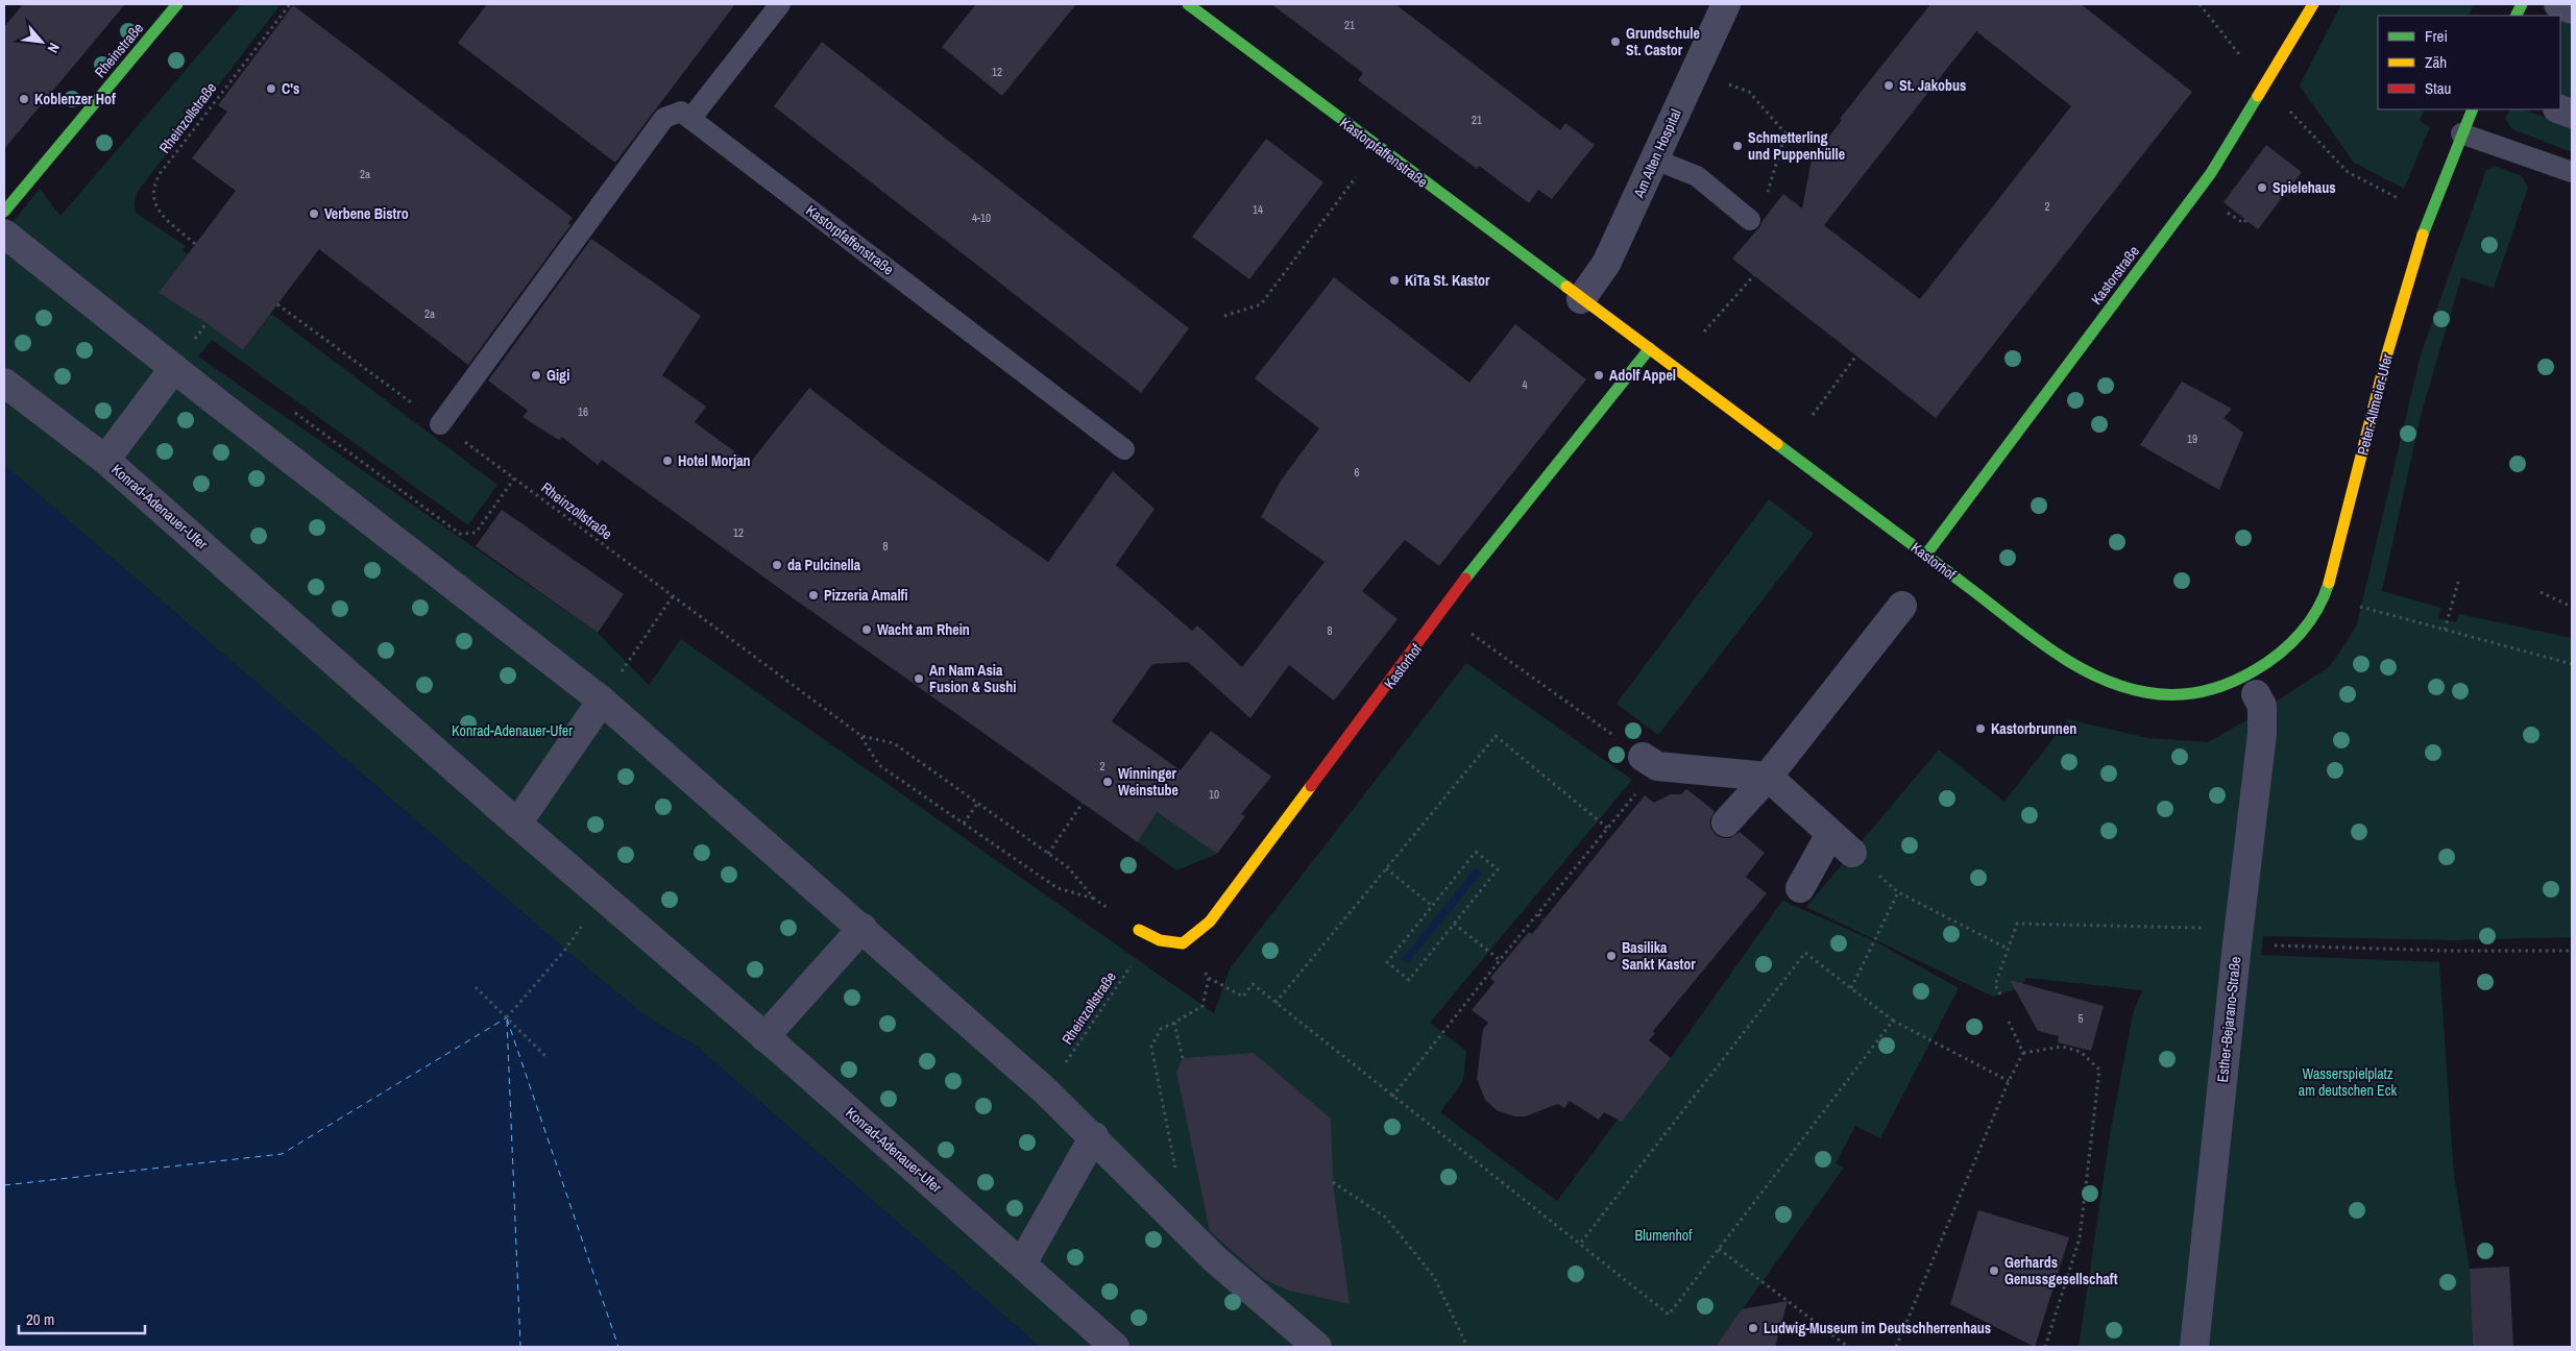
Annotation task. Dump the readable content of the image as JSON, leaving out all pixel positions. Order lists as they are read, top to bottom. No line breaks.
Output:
{"streets":{"street":["Rheinstraße","Kastorpfaffenstraße","Am Alten Hospital","Kastorstraße","Peter-Altmeier-Ufer","Konrad-Adenauer-Ufer","Kastorhof","Esther-Bejarano-Straße"],"path":["Rheinzollstraße"]},"crossings":[["Rheinzollstraße","Kastorhof"],["Kastorpfaffenstraße","Am Alten Hospital"],["Kastorpfaffenstraße","Kastorhof"],["Am Alten Hospital","Kastorhof"],["Kastorstraße","Kastorhof"],["Peter-Altmeier-Ufer","Kastorhof"],["Peter-Altmeier-Ufer","Esther-Bejarano-Straße"],["Kastorhof","Esther-Bejarano-Straße"]],"parks":["Konrad-Adenauer-Ufer","Wasserspielplatz am deutschen Eck","Blumenhof"],"places":["Grundschule St. Castor","St. Jakobus","C's","Koblenzer Hof","Schmetterling und Puppenhülle","Spielehaus","Verbene Bistro","KiTa St. Kastor","Gigi","Adolf Appel","Hotel Morjan","da Pulcinella","Pizzeria Amalfi","Wacht am Rhein","An Nam Asia Fusion & Sushi","Kastorbrunnen","Winninger Weinstube","Basilika Sankt Kastor","Gerhards Genussgesellschaft","Ludwig-Museum im Deutschherrenhaus"],"house_numbers":["21","12","21","2a","2","14","4-10","2a","4","16","19","6","12","8","8","2","10","5"],"legend":["Frei","Zäh","Stau"],"scale_bar":"20 m","north":"bottom right"}
